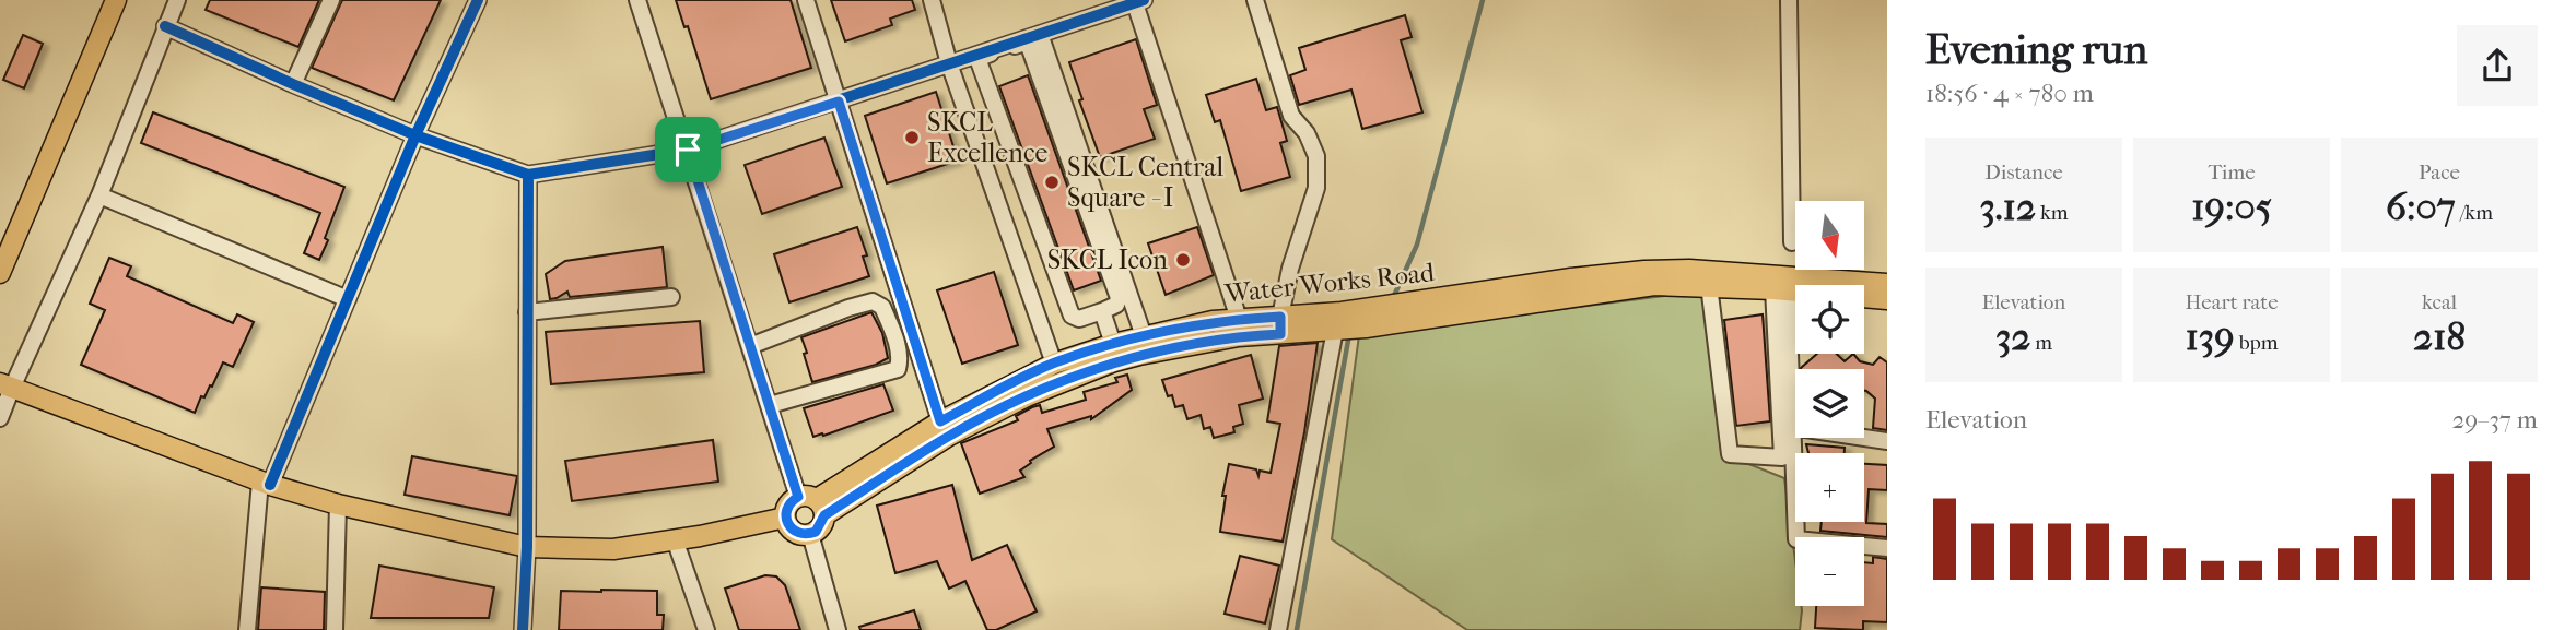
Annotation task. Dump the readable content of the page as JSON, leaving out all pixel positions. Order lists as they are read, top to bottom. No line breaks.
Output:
{"streets":{"main road":["Water Works Road"]},"places":["SKCL Excellence","SKCL Central Square - I","SKCL Icon"],"north":"bottom","page":{"heading":["Evening run","18:56 · 4 × 780 m"],"stats":[["Distance","3.12 km"],["Time","19:05"],["Pace","6:07 /km"],["Elevation","32 m"],["Heart rate","139 bpm"],["kcal","218"]],"map_buttons":["+","−"],"chart":["Elevation","29–37 m"]}}
